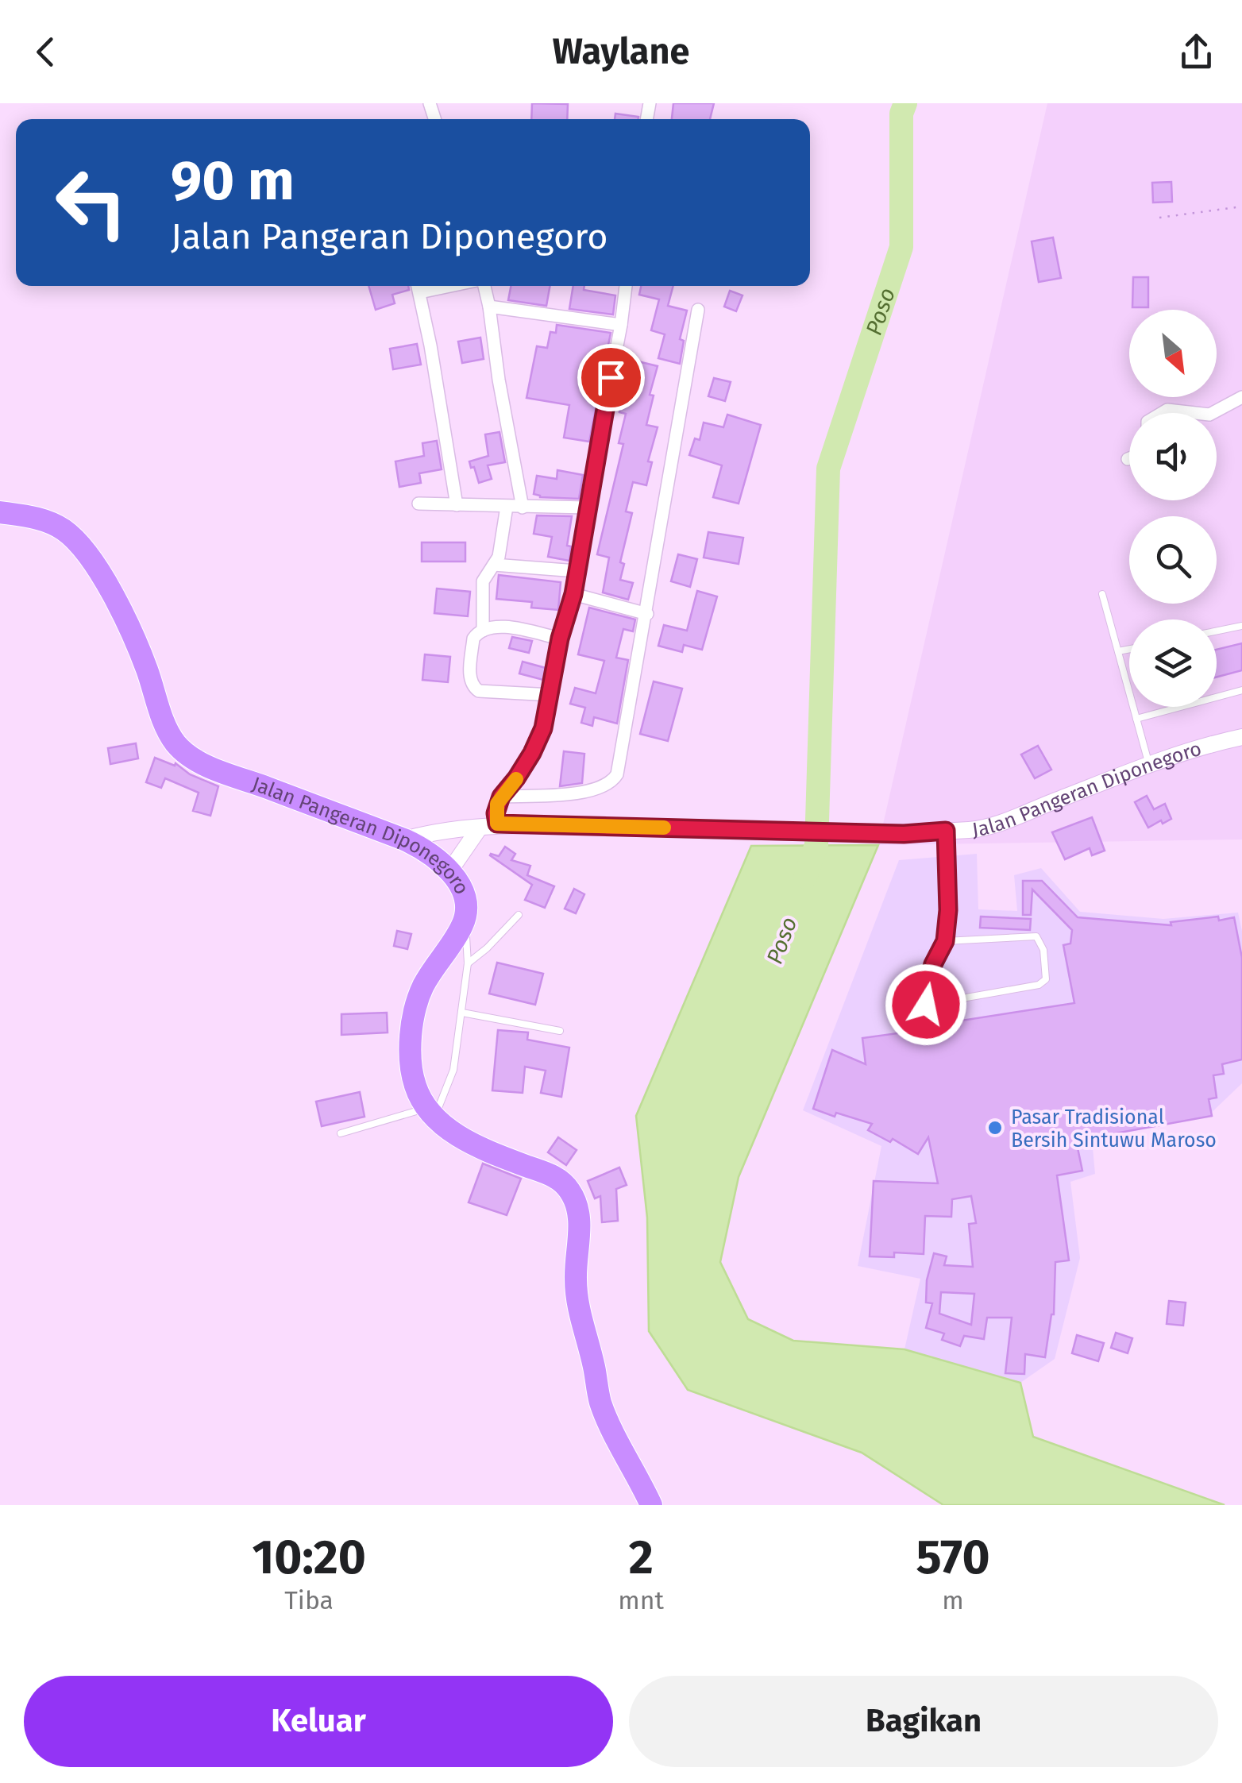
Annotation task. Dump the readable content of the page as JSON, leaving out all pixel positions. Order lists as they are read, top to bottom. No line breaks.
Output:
{"streets":{"highway":["Jalan Pangeran Diponegoro"]},"water":["Poso"],"places":["Pasar Tradisional Bersih Sintuwu Maroso"],"north":"bottom right","page":{"header":"Waylane","turn":["90 m","Jalan Pangeran Diponegoro"],"eta":["10:20","Tiba","2","mnt","570","m"],"buttons":["Keluar","Bagikan"]}}
